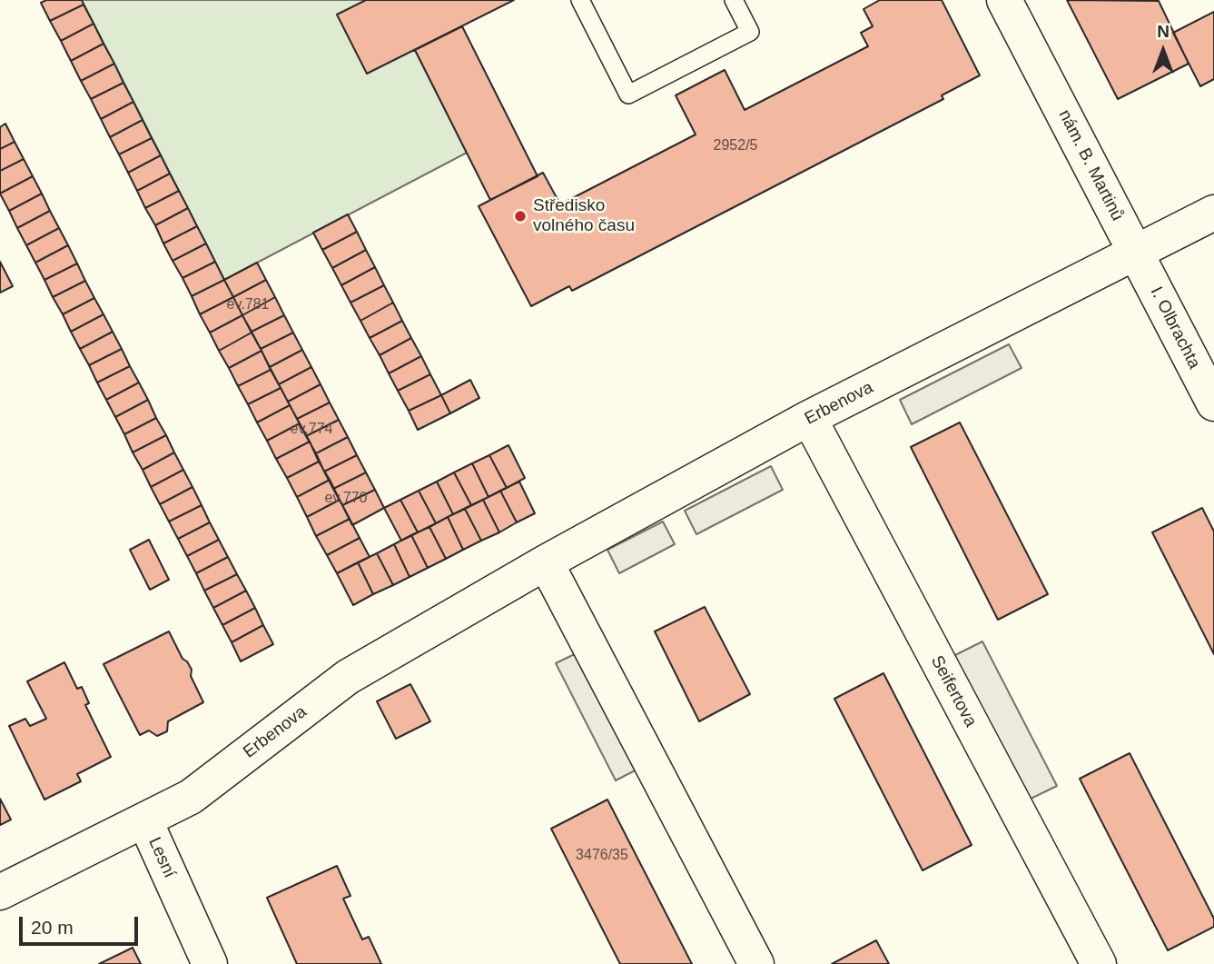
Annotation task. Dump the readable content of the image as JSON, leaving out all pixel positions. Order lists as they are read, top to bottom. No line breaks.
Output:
{"streets":{"street":["nám. B. Martinů","I. Olbrachta","Erbenova","Seifertova","Lesní"]},"crossings":[["nám. B. Martinů","I. Olbrachta"],["nám. B. Martinů","Erbenova"],["I. Olbrachta","Erbenova"],["Erbenova","Seifertova"],["Erbenova","Lesní"]],"places":["Středisko volného času"],"house_numbers":["2952/5","ev.781","ev.774","ev.770","3476/35"],"scale_bar":"20 m","north":"top"}
